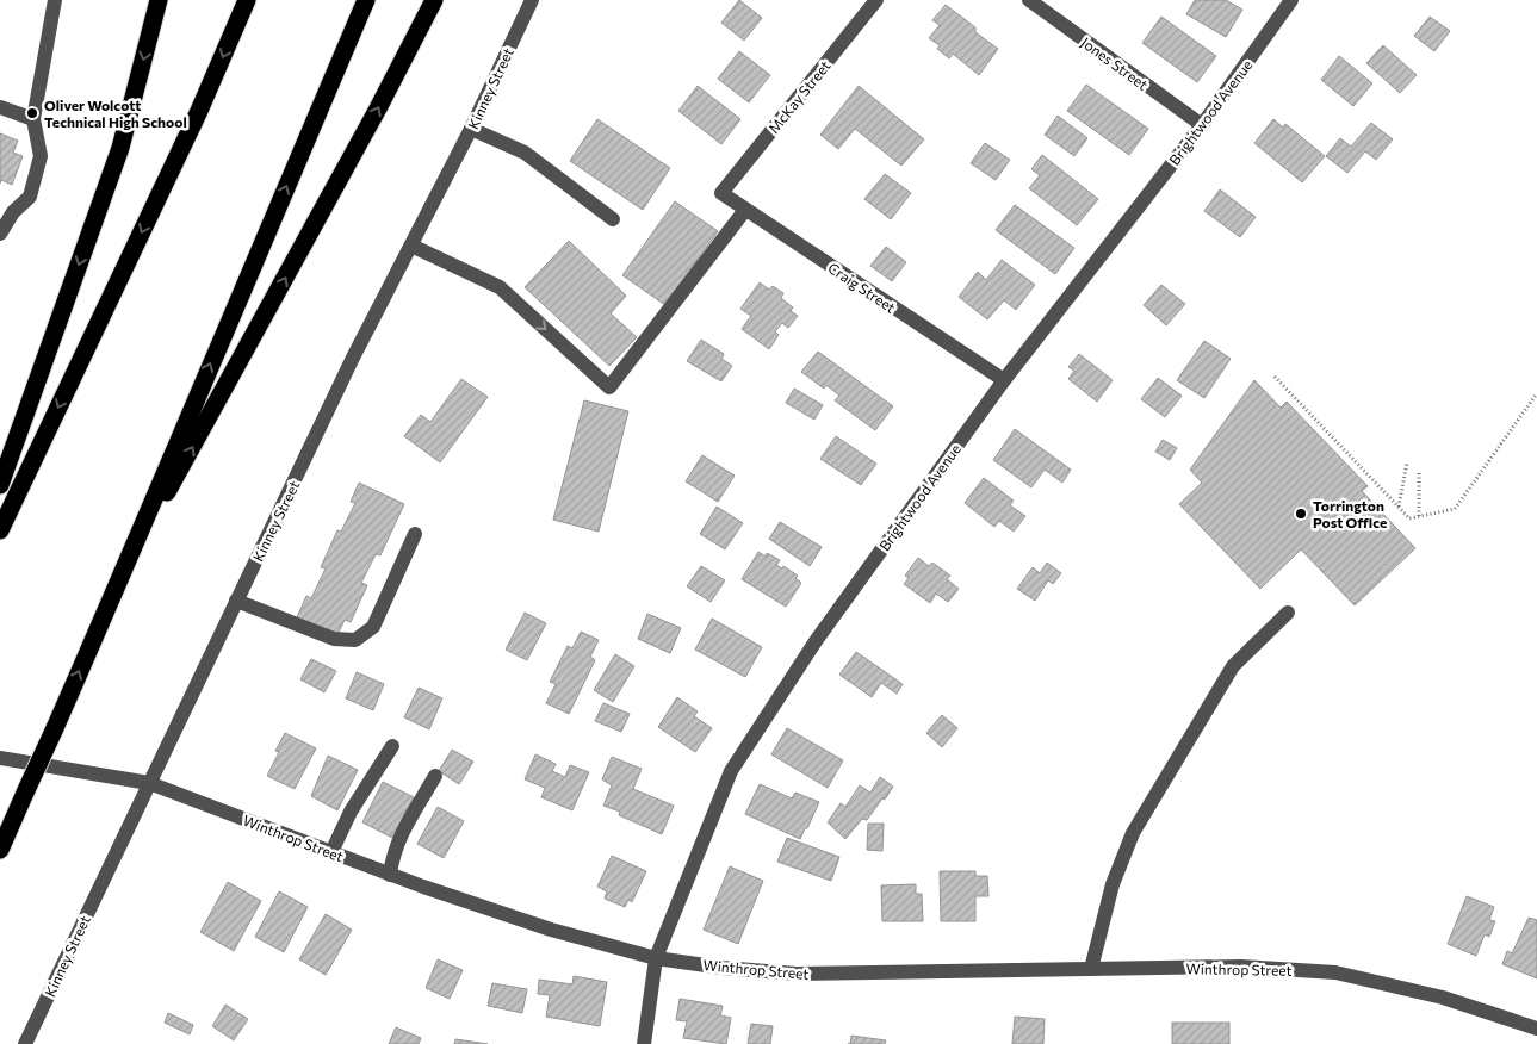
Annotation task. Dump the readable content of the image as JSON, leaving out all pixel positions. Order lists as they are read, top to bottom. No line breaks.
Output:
{"streets":{"street":["Jones Street","Kinney Street","McKay Street","Brightwood Avenue","Craig Street","Winthrop Street"]},"crossings":[["Jones Street","Brightwood Avenue"],["Kinney Street","Winthrop Street"],["McKay Street","Craig Street"],["Brightwood Avenue","Craig Street"],["Brightwood Avenue","Winthrop Street"]],"places":["Oliver Wolcott Technical High School","Torrington Post Office"]}
